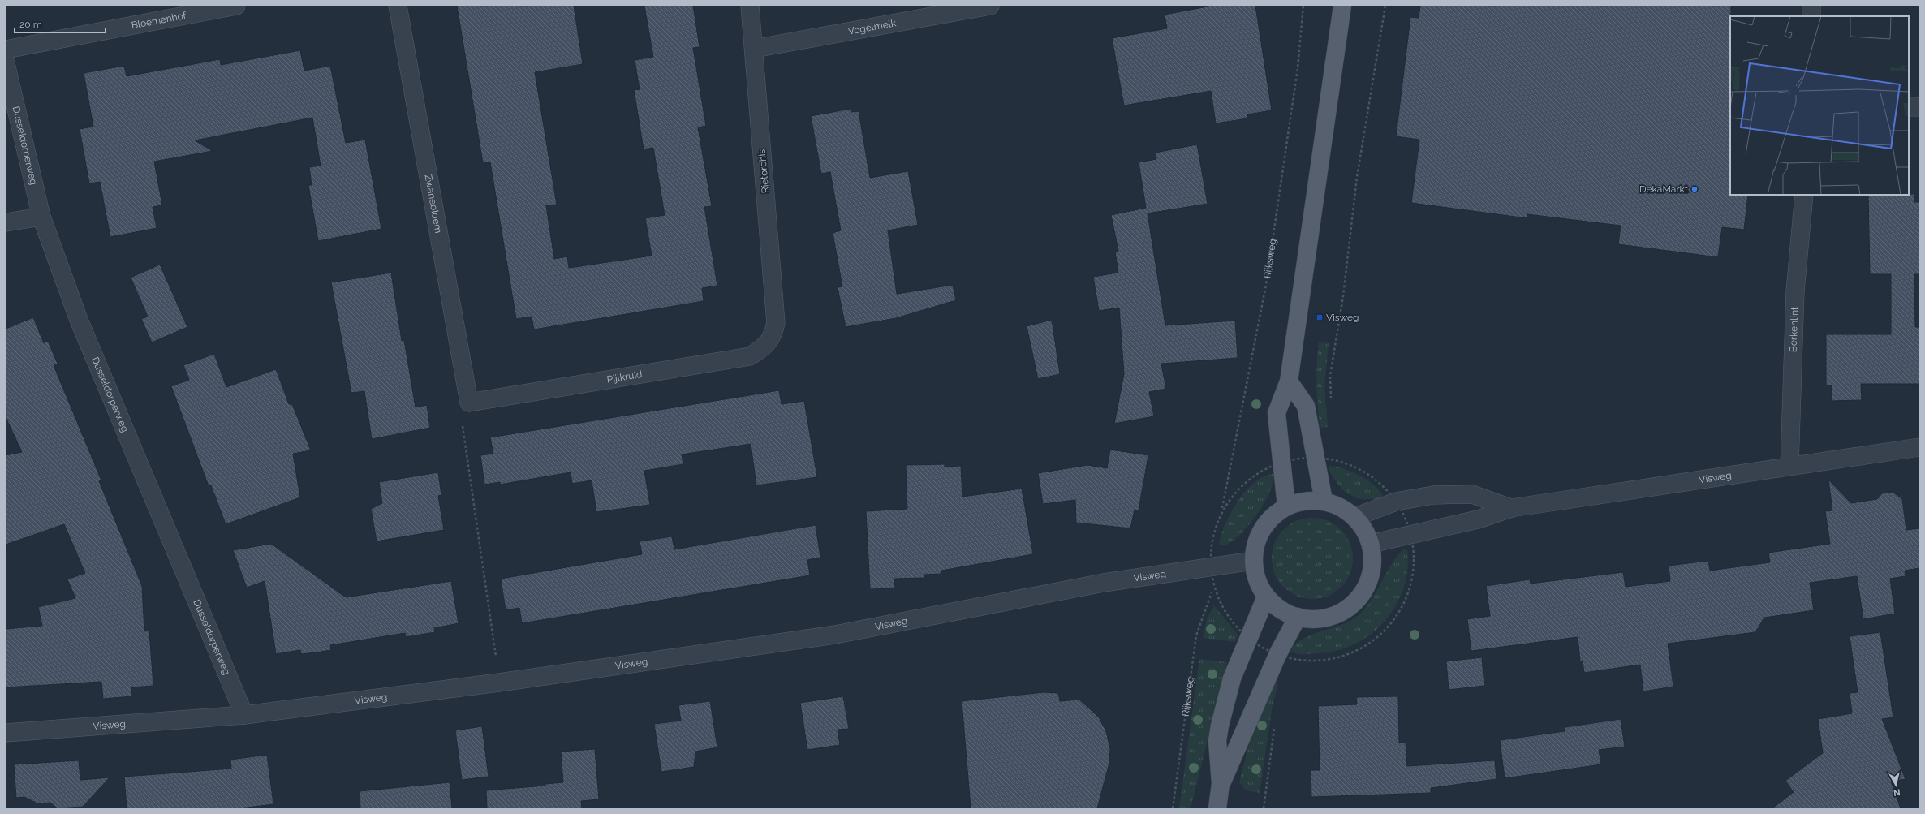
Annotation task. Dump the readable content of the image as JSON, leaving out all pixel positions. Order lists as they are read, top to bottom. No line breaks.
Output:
{"streets":{"street":["Bloemenhof","Vogelmelk","Dusseldorperweg","Rietorchis","Zwanebloem","Berkenlint","Pijlkruid","Visweg"],"path":["Rijksweg"]},"crossings":[["Vogelmelk","Rietorchis"],["Dusseldorperweg","Visweg"],["Rietorchis","Pijlkruid"],["Zwanebloem","Pijlkruid"],["Berkenlint","Visweg"]],"places":{"other":["DekaMarkt"],"transit":["Visweg"]},"scale_bar":"20 m","north":"bottom"}
